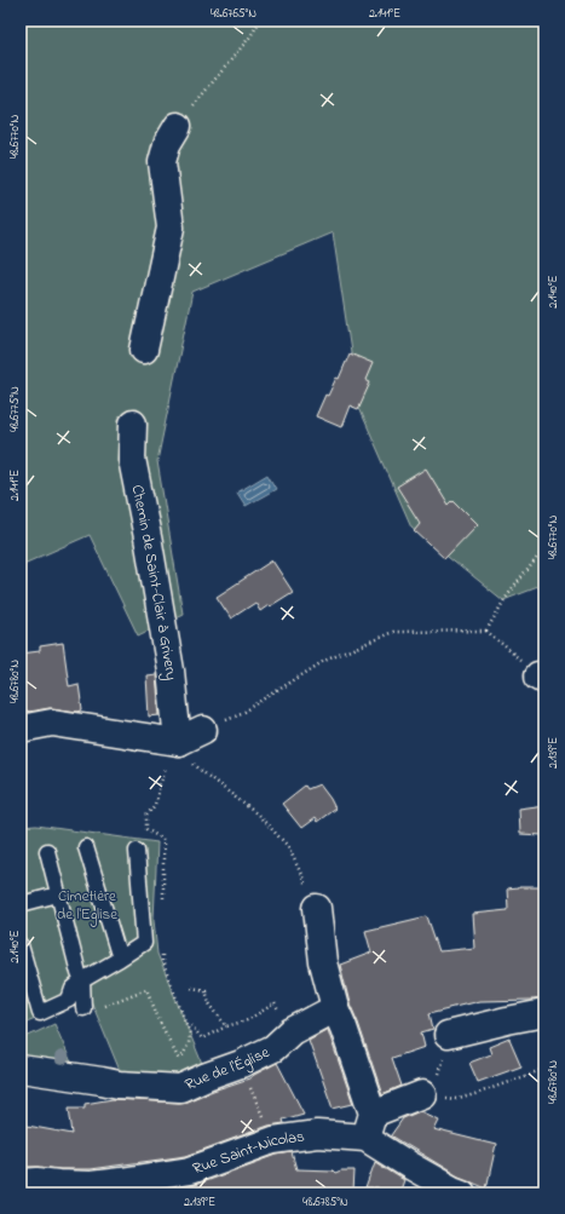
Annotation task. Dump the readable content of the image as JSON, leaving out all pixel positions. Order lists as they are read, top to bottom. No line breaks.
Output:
{"streets":{"street":["Chemin de Saint-Clair à Grivery","Rue de l'Église","Rue Saint-Nicolas"]},"parks":["Cimetière de l'Eglise"],"coordinates":["48.6765°N","2.141°E","48.6770°N","2.140°E","48.6775°N","48.6780°N","2.139°E","48.6785°N"]}
